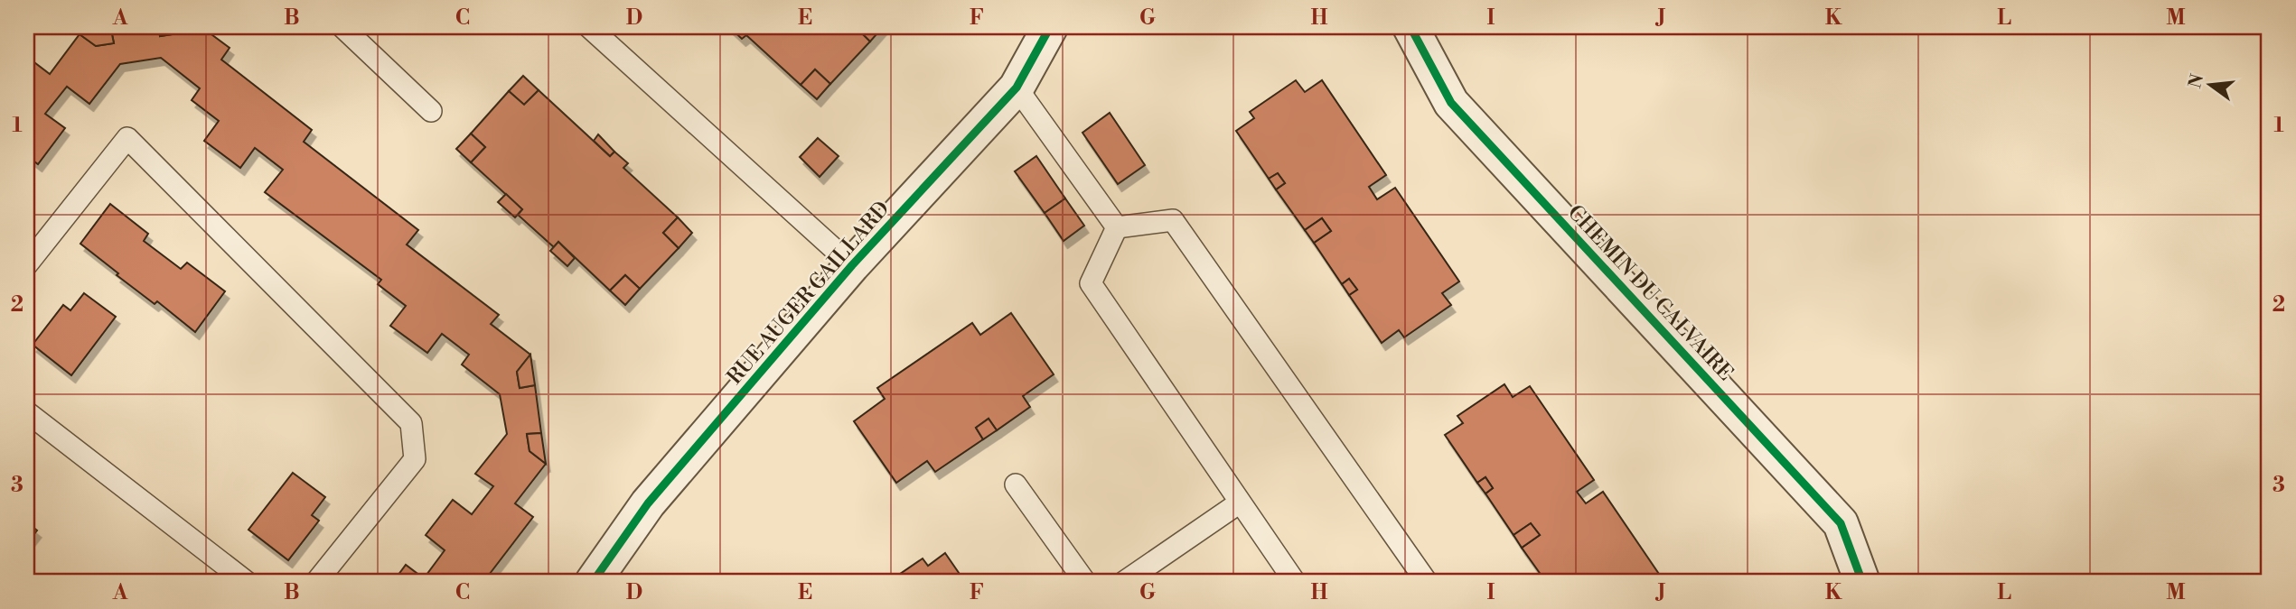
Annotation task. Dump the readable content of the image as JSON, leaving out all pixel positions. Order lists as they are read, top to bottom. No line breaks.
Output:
{"streets":{"street":["RUE AUGER GAILLARD","CHEMIN DU CALVAIRE"]},"north":"left","grid":{"columns":["A","B","C","D","E","F","G","H","I","J","K","L","M"],"rows":["1","2","3"]}}
